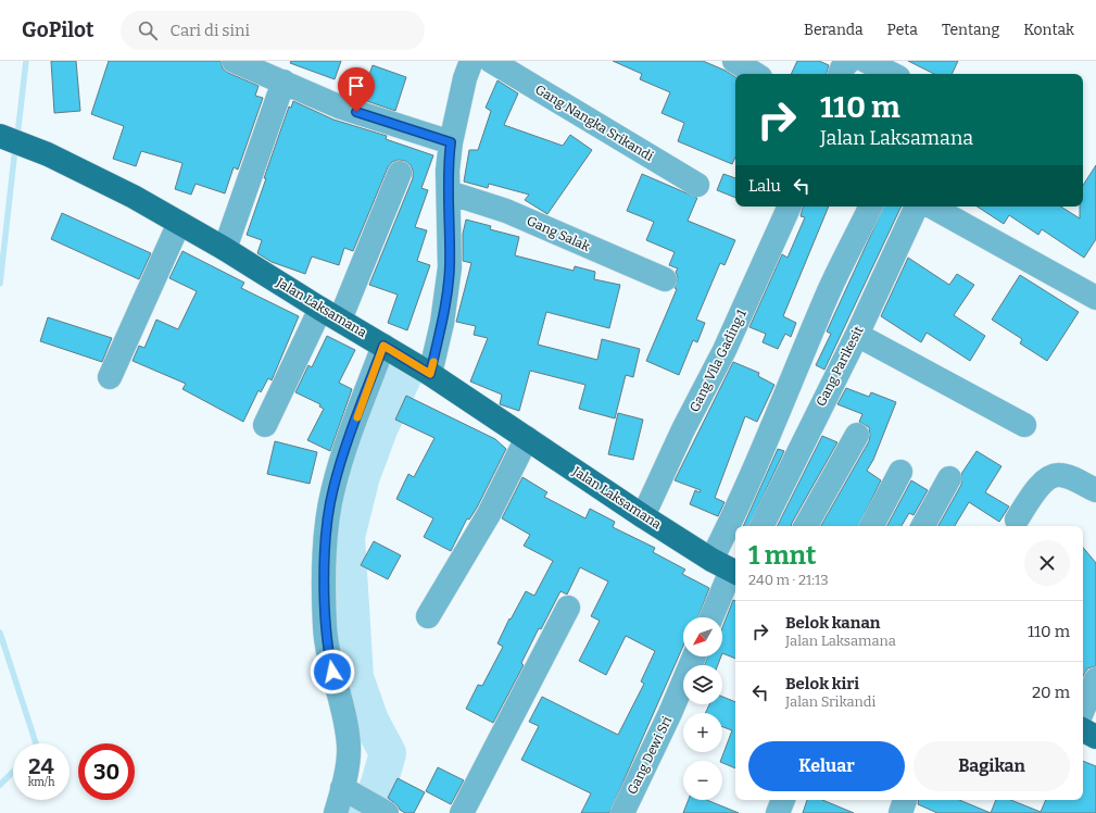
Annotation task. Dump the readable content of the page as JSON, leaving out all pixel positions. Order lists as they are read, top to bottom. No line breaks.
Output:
{"streets":{"main road":["Jalan Laksamana"],"street":["Gang Nangka Srikandi","Gang Salak","Gang Vila Gading 1","Gang Parikesit","Gang Dewi Sri"]},"crossings":[["Jalan Laksamana","Gang Vila Gading 1"]],"north":"bottom left","page":{"header":"GoPilot","search":"Cari di sini","nav":["Beranda","Peta","Tentang","Kontak"],"turn":["110 m","Jalan Laksamana"],"then":"Lalu","heading":["1 mnt","240 m · 21:13"],"list":[{"name":"Belok kanan","note":"Jalan Laksamana","value":"110 m"},{"name":"Belok kiri","note":"Jalan Srikandi","value":"20 m"}],"map_buttons":["+","−"],"buttons":["Keluar","Bagikan"],"speed":"24 km/h","limit":"30"}}
